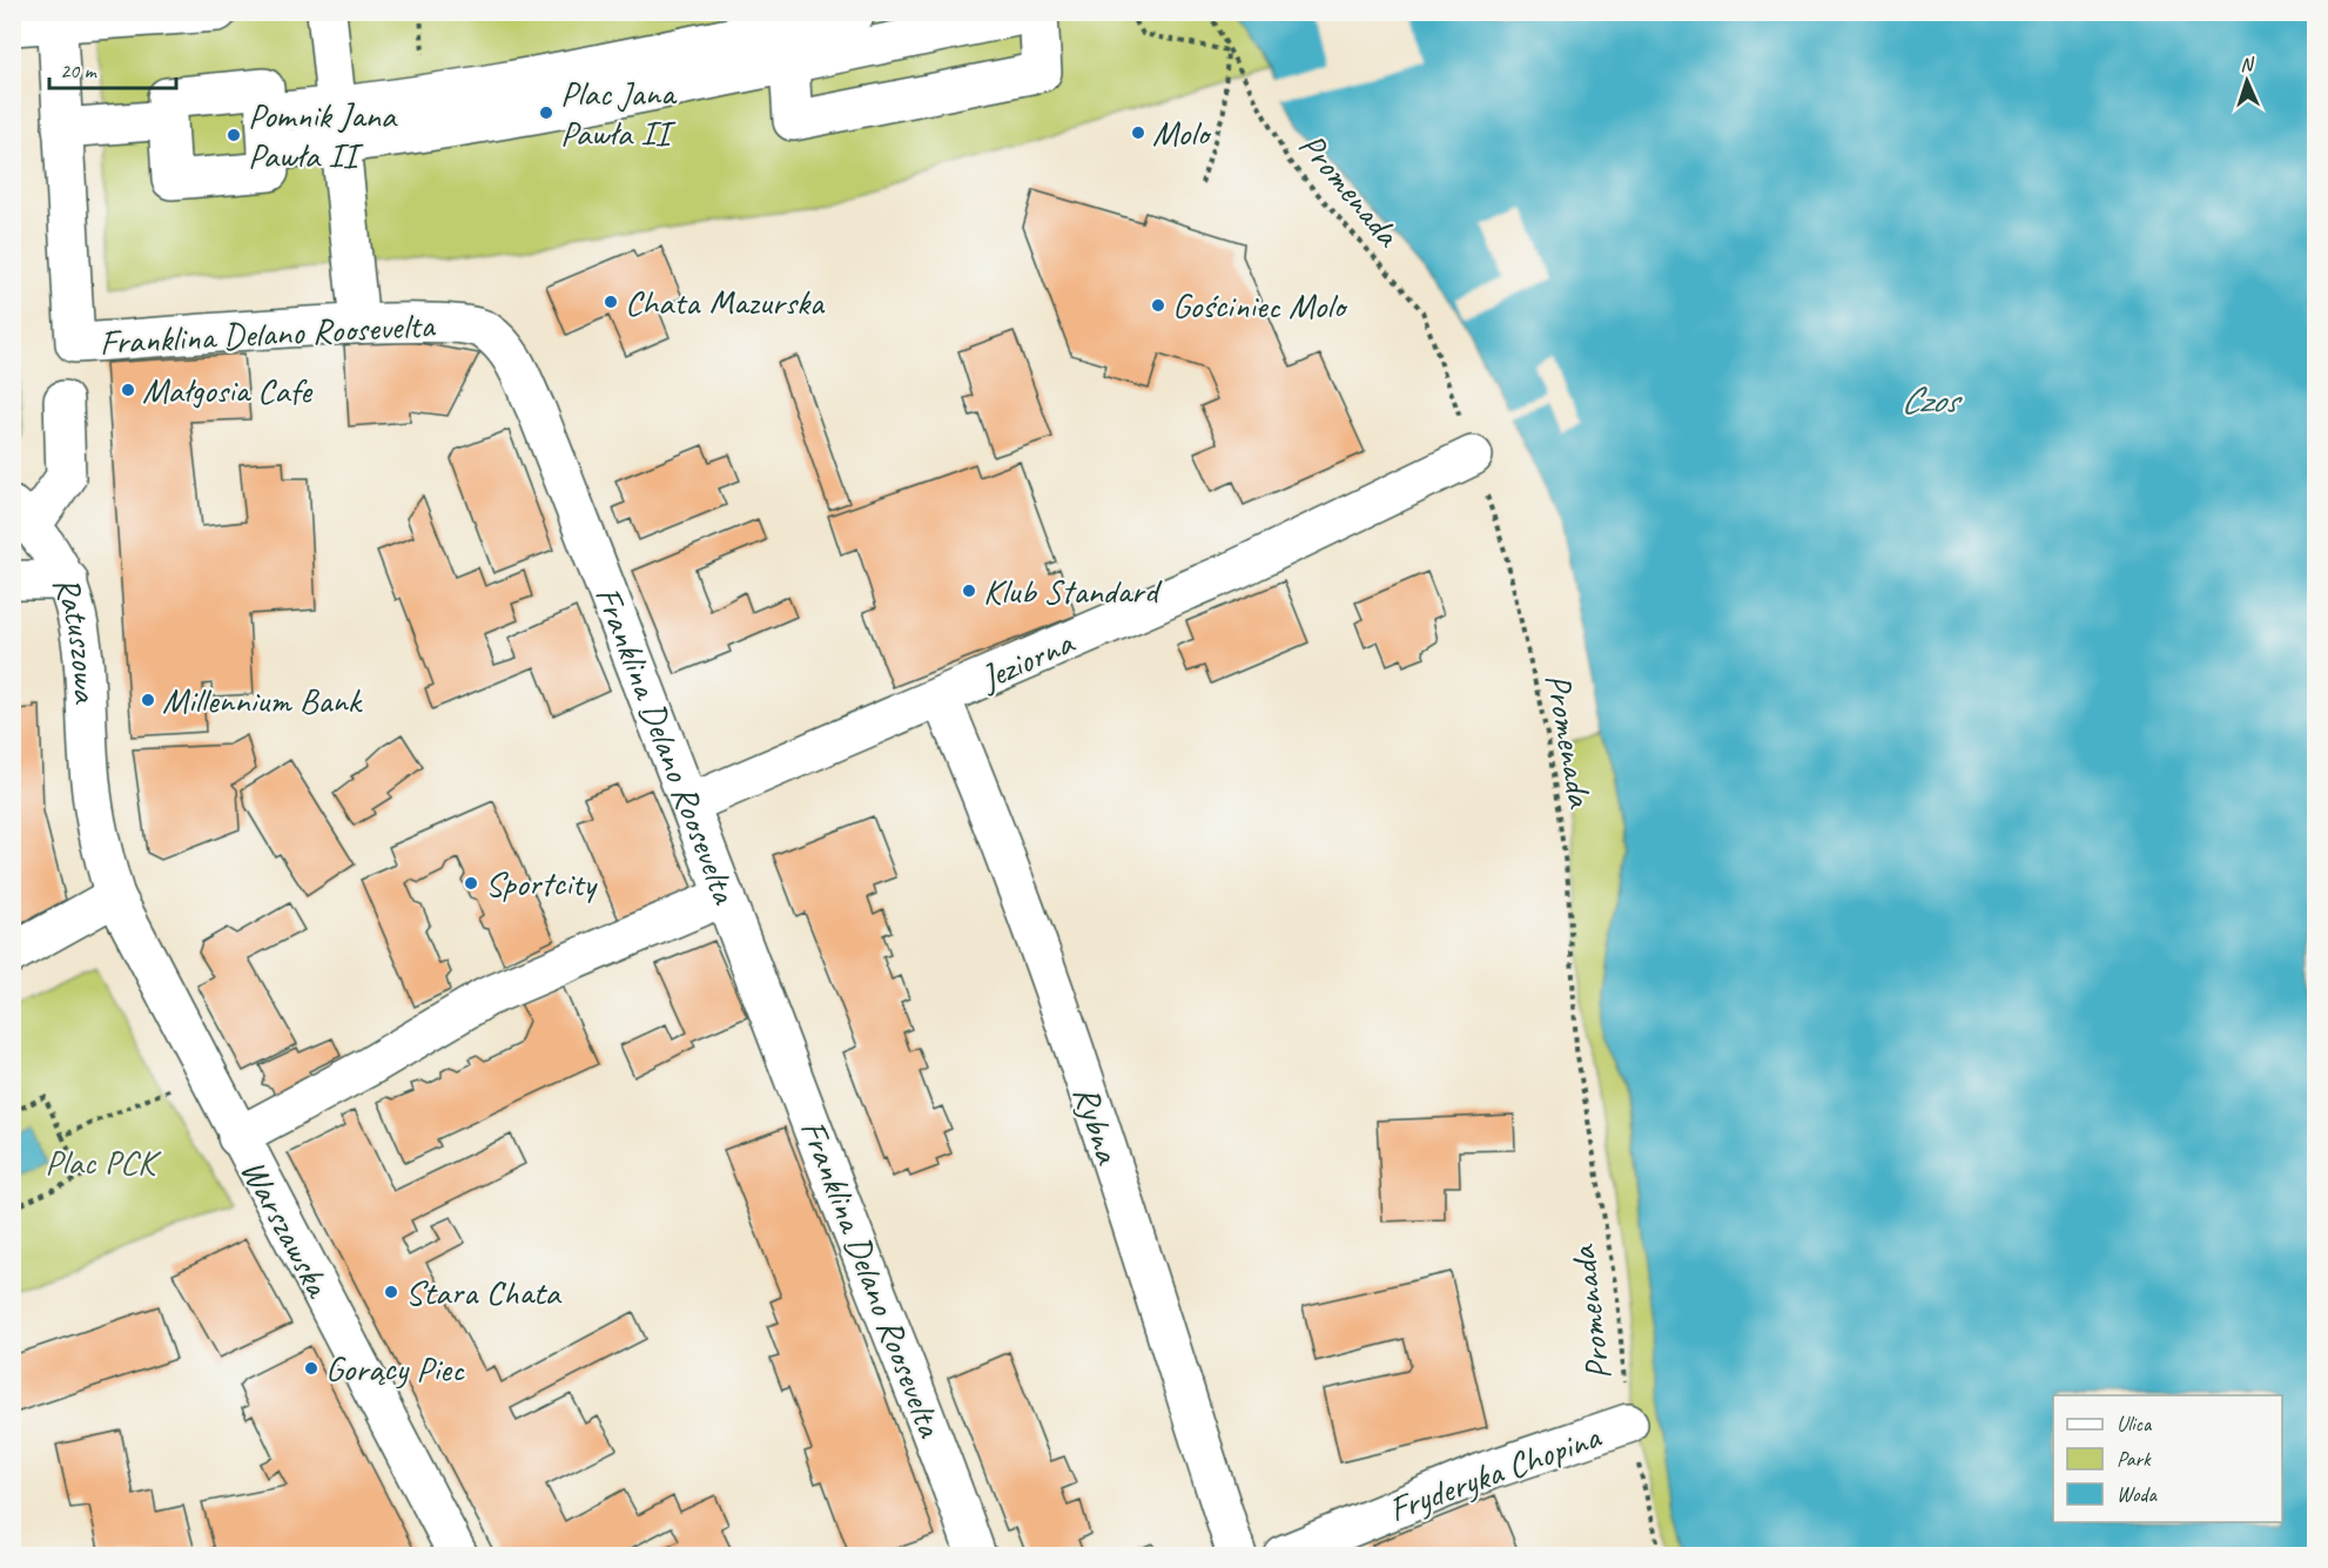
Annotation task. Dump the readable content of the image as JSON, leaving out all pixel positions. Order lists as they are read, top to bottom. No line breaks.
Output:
{"streets":{"street":["Franklina Delano Roosevelta","Ratuszowa","Jeziorna","Rybna","Warszawska","Fryderyka Chopina"],"path":["Promenada"]},"crossings":[["Promenada","Jeziorna"],["Promenada","Fryderyka Chopina"],["Franklina Delano Roosevelta","Jeziorna"],["Ratuszowa","Warszawska"],["Jeziorna","Rybna"]],"water":["Czos"],"parks":["Plac PCK"],"places":["Plac Jana Pawła II","Molo","Pomnik Jana Pawła II","Chata Mazurska","Gościniec Molo","Małgosia Cafe","Klub Standard","Millennium Bank","Sportcity","Stara Chata","Gorący Piec"],"legend":["Ulica","Park","Woda"],"scale_bar":"20 m","north":"top"}
